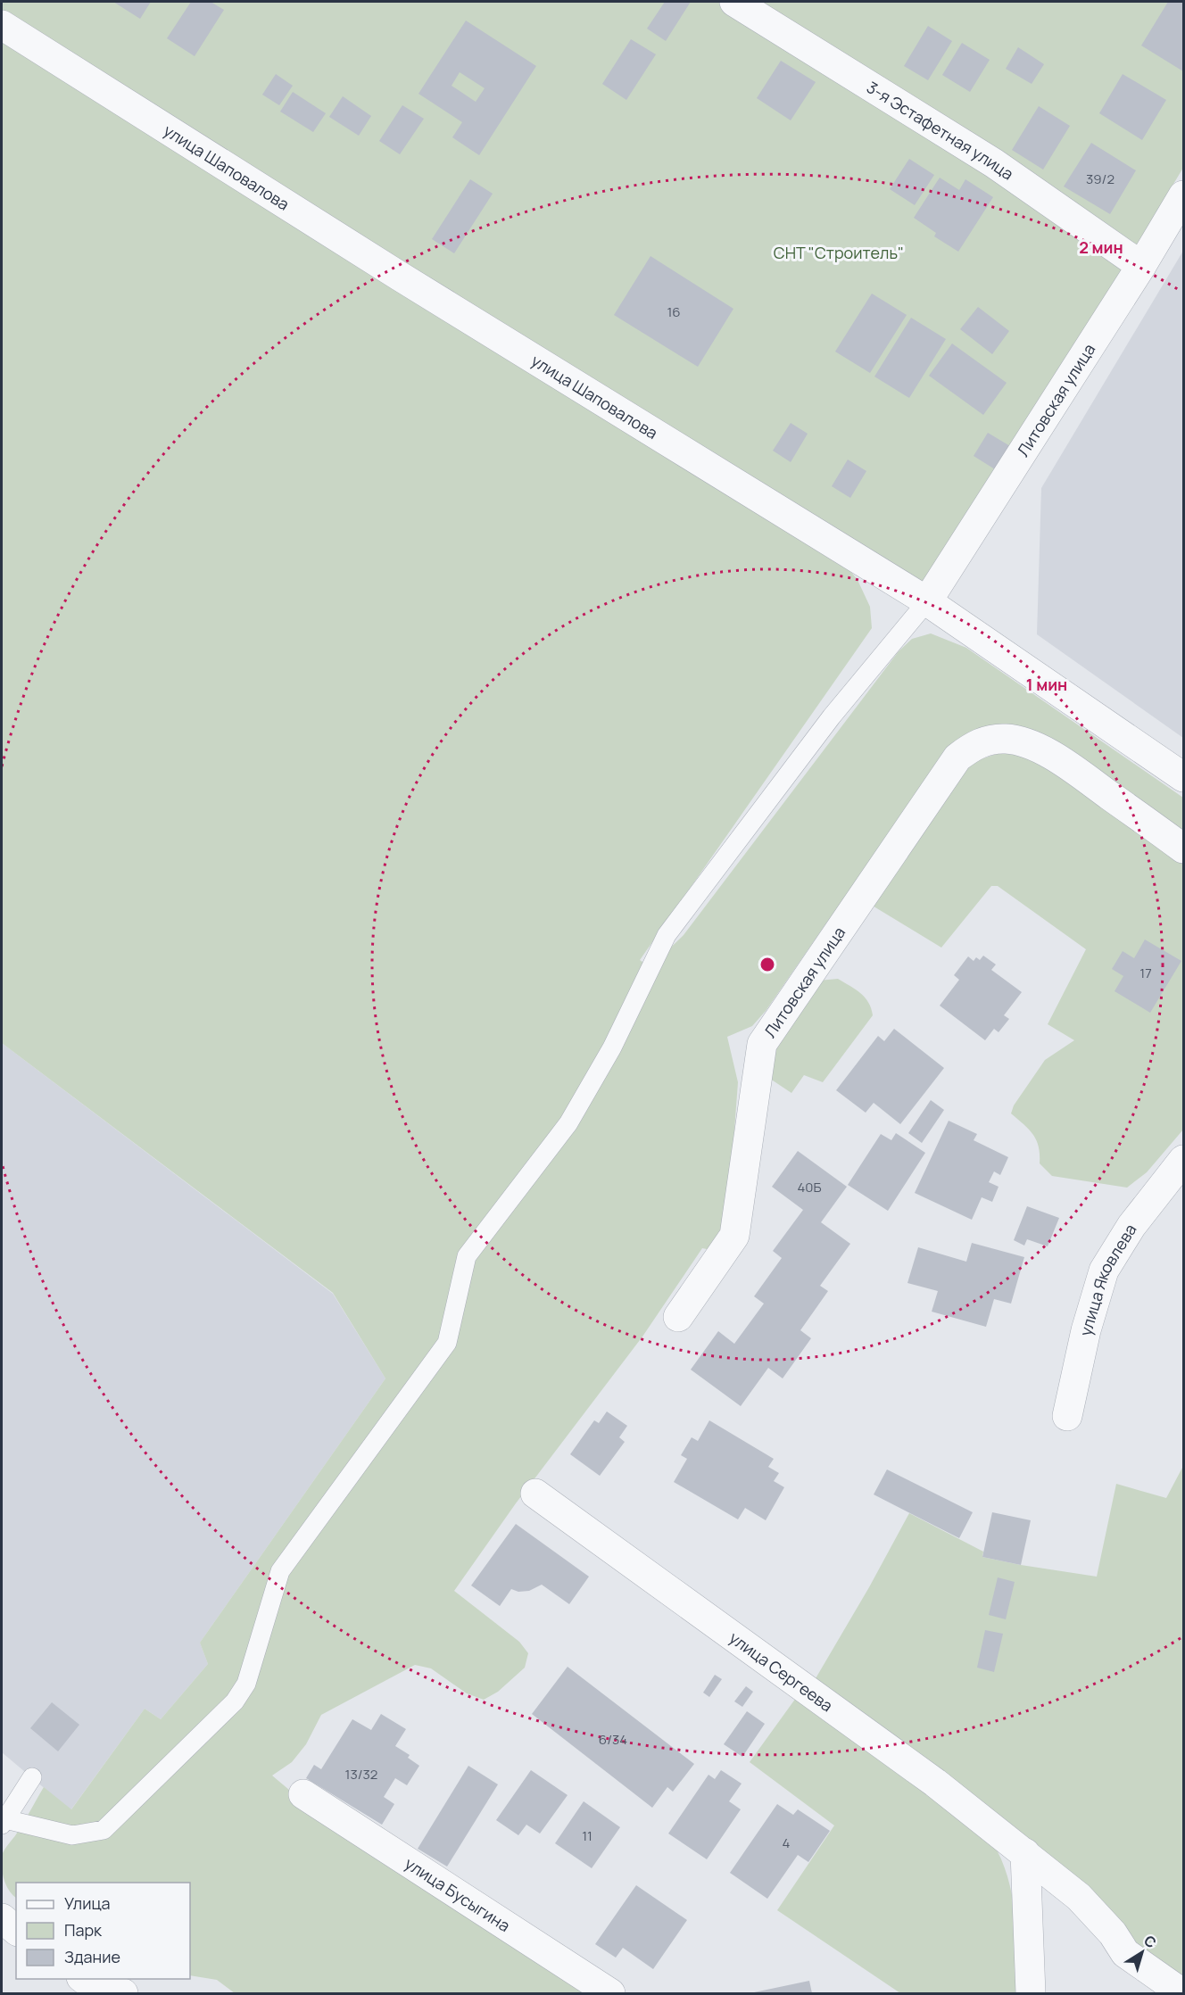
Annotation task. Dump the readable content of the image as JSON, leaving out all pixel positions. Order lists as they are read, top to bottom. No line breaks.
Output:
{"streets":{"street":["3-я Эстафетная улица","улица Шаповалова","Литовская улица","улица Яковлева","улица Сергеева","улица Бусыгина"]},"crossings":[["3-я Эстафетная улица","Литовская улица"],["улица Шаповалова","Литовская улица"]],"parks":["СНТ \"Строитель\""],"house_numbers":["39/2","16","17","40Б","6/34","13/32","11","4"],"legend":["Улица","Парк","Здание"],"north":"top right","rings":["2 мин","1 мин"]}
